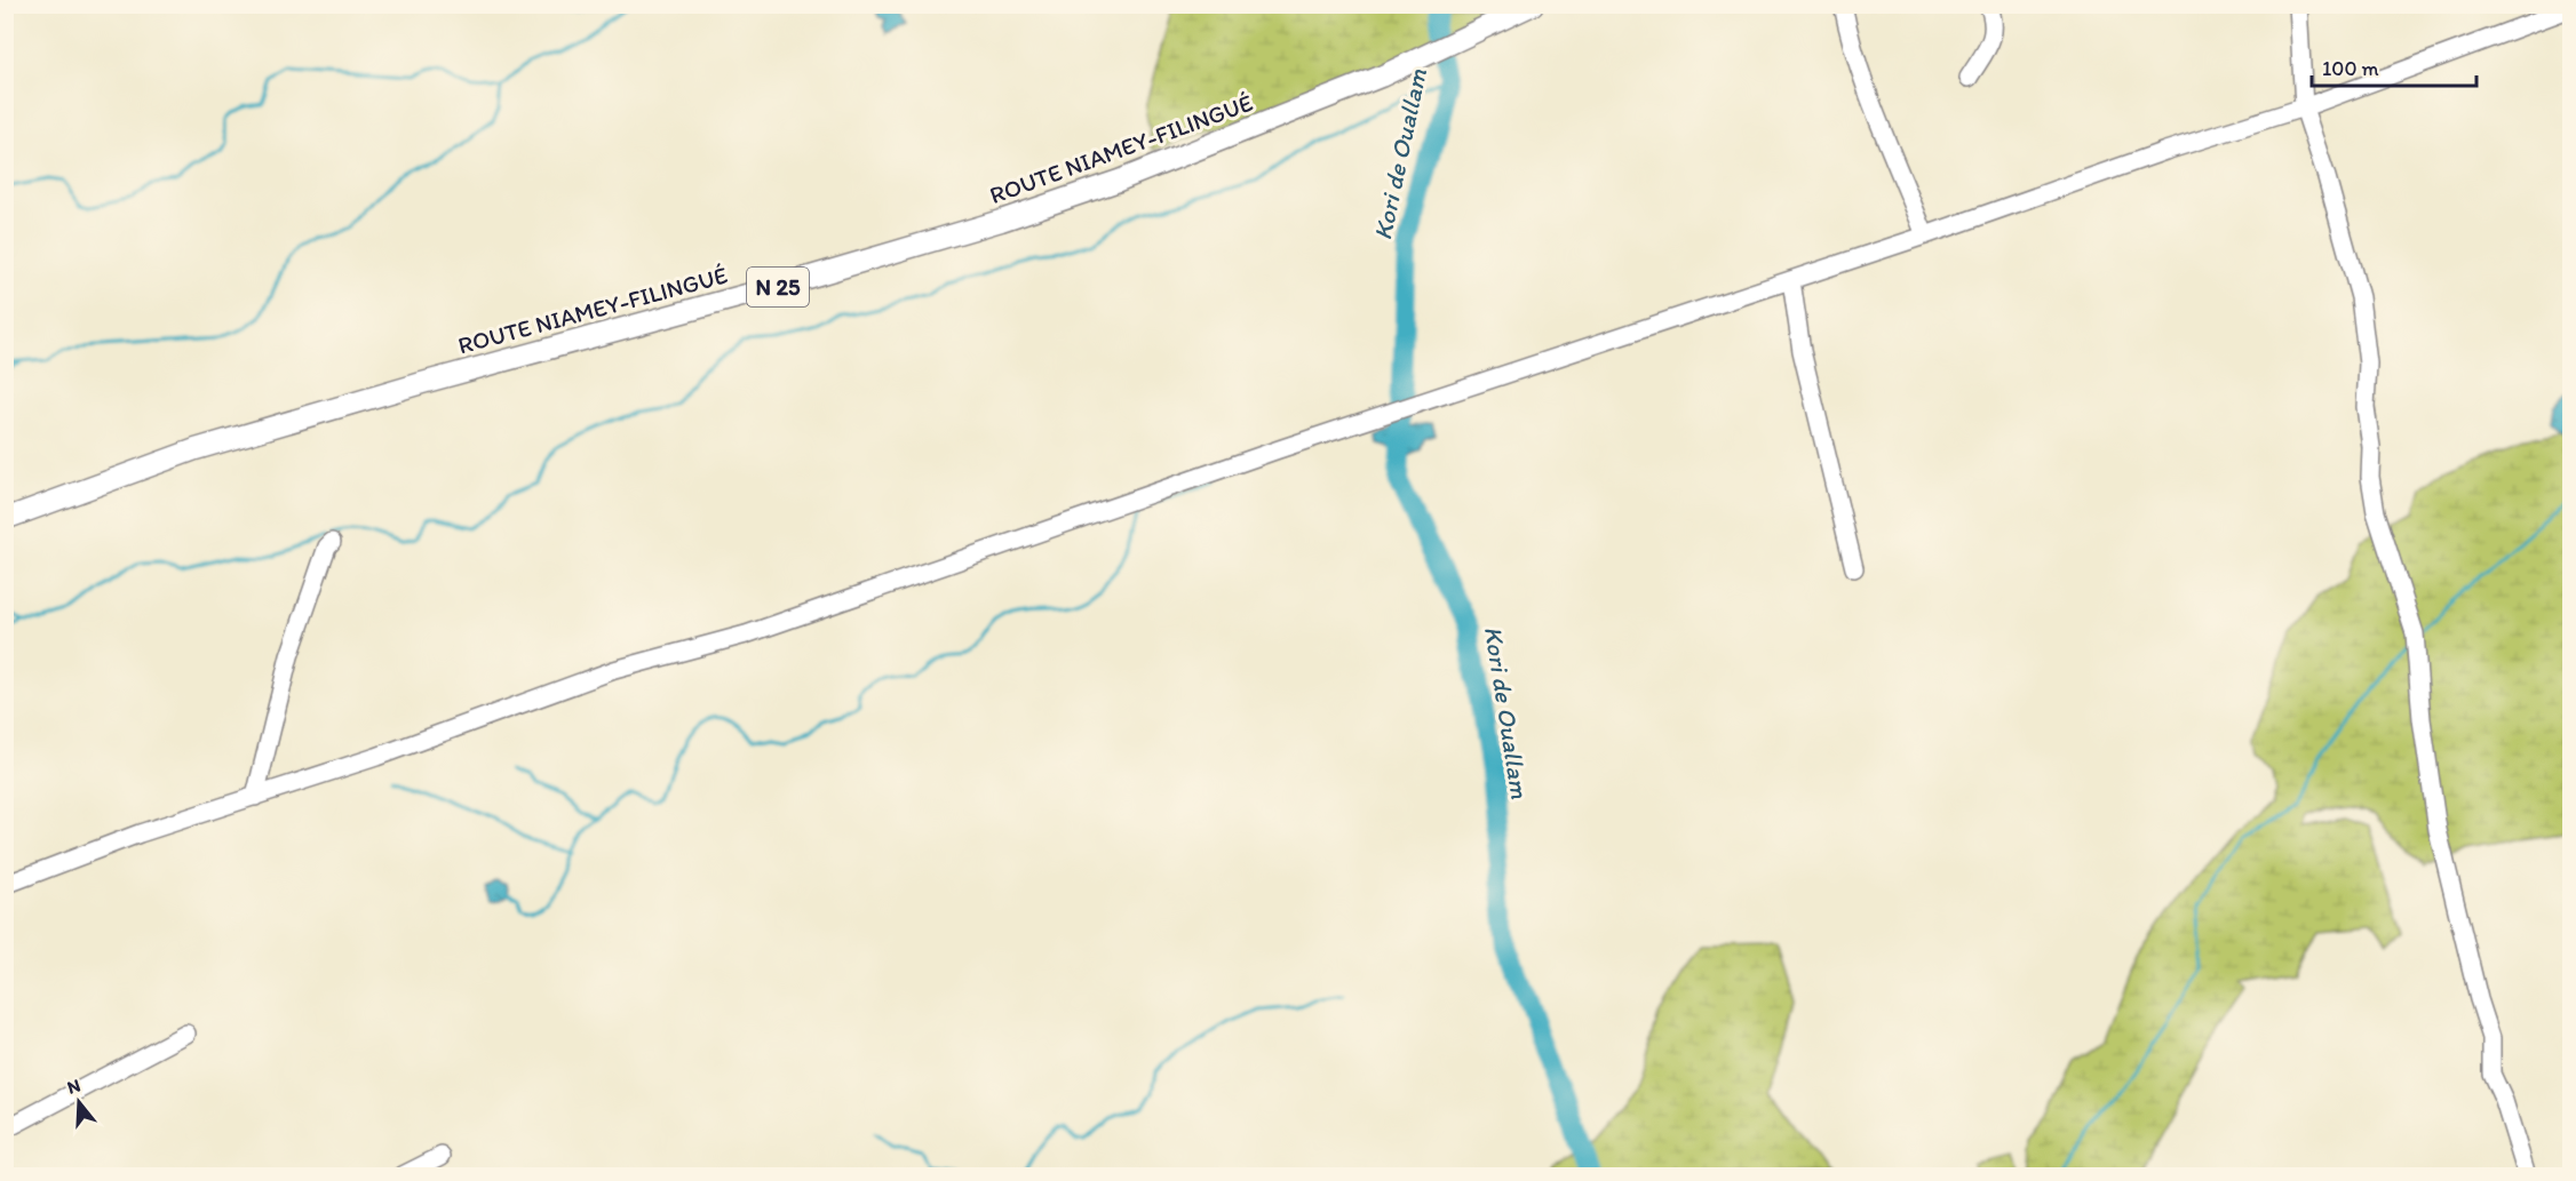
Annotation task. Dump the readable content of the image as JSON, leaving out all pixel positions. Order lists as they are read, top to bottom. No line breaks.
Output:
{"streets":{"main road":["ROUTE NIAMEY-FILINGUÉ","N 25"]},"water":["Kori de Ouallam"],"scale_bar":"100 m","north":"top"}
